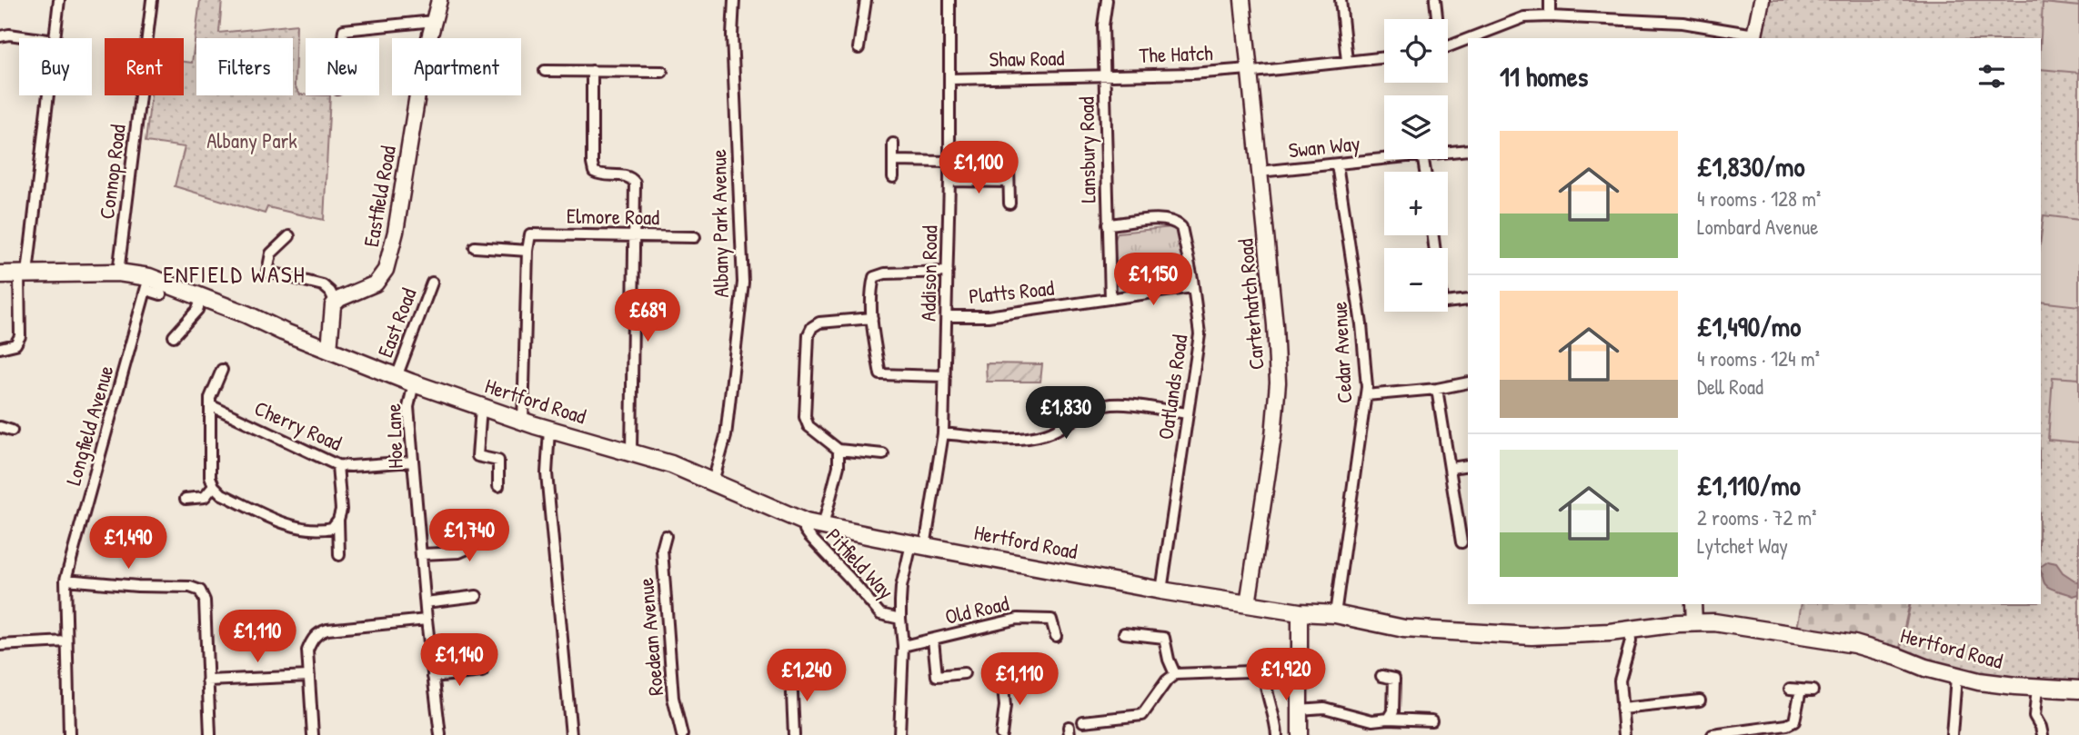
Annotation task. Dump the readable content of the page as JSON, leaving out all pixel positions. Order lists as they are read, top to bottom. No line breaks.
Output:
{"streets":{"main road":["Hertford Road"],"street":["The Hatch","Shaw Road","Swan Way","Lansbury Road","Connop Road","Eastfield Road","Elmore Road","Albany Park Avenue","Addison Road","Platts Road","Carterhatch Road","East Road","Cedar Avenue","Oatlands Road","Longfield Avenue","Cherry Road","Hoe Lane","Pitfield Way","Old Road","Roedean Avenue"]},"crossings":[["The Hatch","Shaw Road"],["The Hatch","Lansbury Road"],["The Hatch","Carterhatch Road"],["Shaw Road","Lansbury Road"],["Shaw Road","Addison Road"],["Swan Way","Carterhatch Road"],["Swan Way","Cedar Avenue"],["Lansbury Road","Platts Road"],["Lansbury Road","Oatlands Road"],["Connop Road","Hertford Road"],["Albany Park Avenue","Hertford Road"],["Addison Road","Platts Road"],["Addison Road","Hertford Road"],["Addison Road","Pitfield Way"],["Addison Road","Old Road"],["Platts Road","Oatlands Road"],["Carterhatch Road","Hertford Road"],["East Road","Hertford Road"],["Cedar Avenue","Hertford Road"],["Oatlands Road","Hertford Road"],["Hertford Road","Longfield Avenue"],["Hertford Road","Hoe Lane"],["Hertford Road","Pitfield Way"],["Cherry Road","Hoe Lane"]],"districts":["ENFIELD WASH"],"parks":["Albany Park"],"page":{"map_buttons":["+","−"],"chip":["Buy","Rent","Filters","New","Apartment"],"heading":"11 homes","list":[{"name":"£1,830/mo","note":"4 rooms · 128 m² · Lombard Avenue"},{"name":"£1,490/mo","note":"4 rooms · 124 m² · Dell Road"},{"name":"£1,110/mo","note":"2 rooms · 72 m² · Lytchet Way"}],"price":["£1,100","£1,150","£689","£1,830","£1,740","£1,490","£1,110","£1,140","£1,920","£1,240","£1,110"]}}
